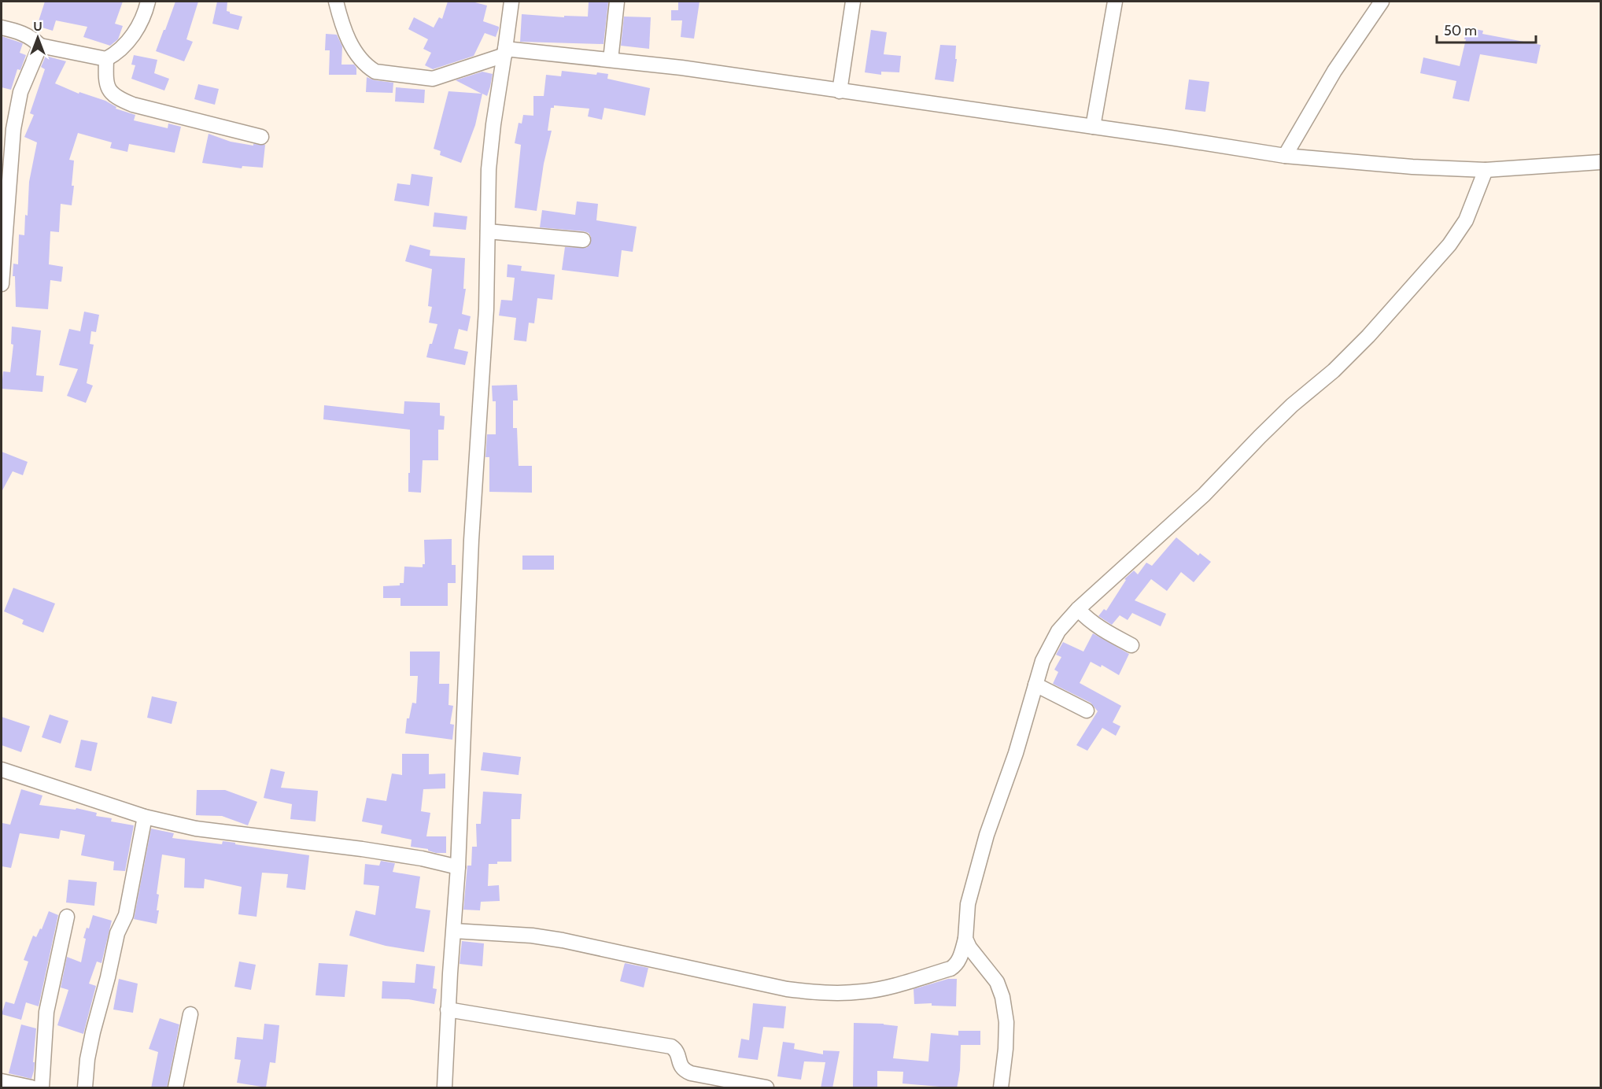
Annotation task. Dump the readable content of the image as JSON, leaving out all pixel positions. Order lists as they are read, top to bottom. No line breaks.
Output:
{"scale_bar":"50 m","north":"top"}
